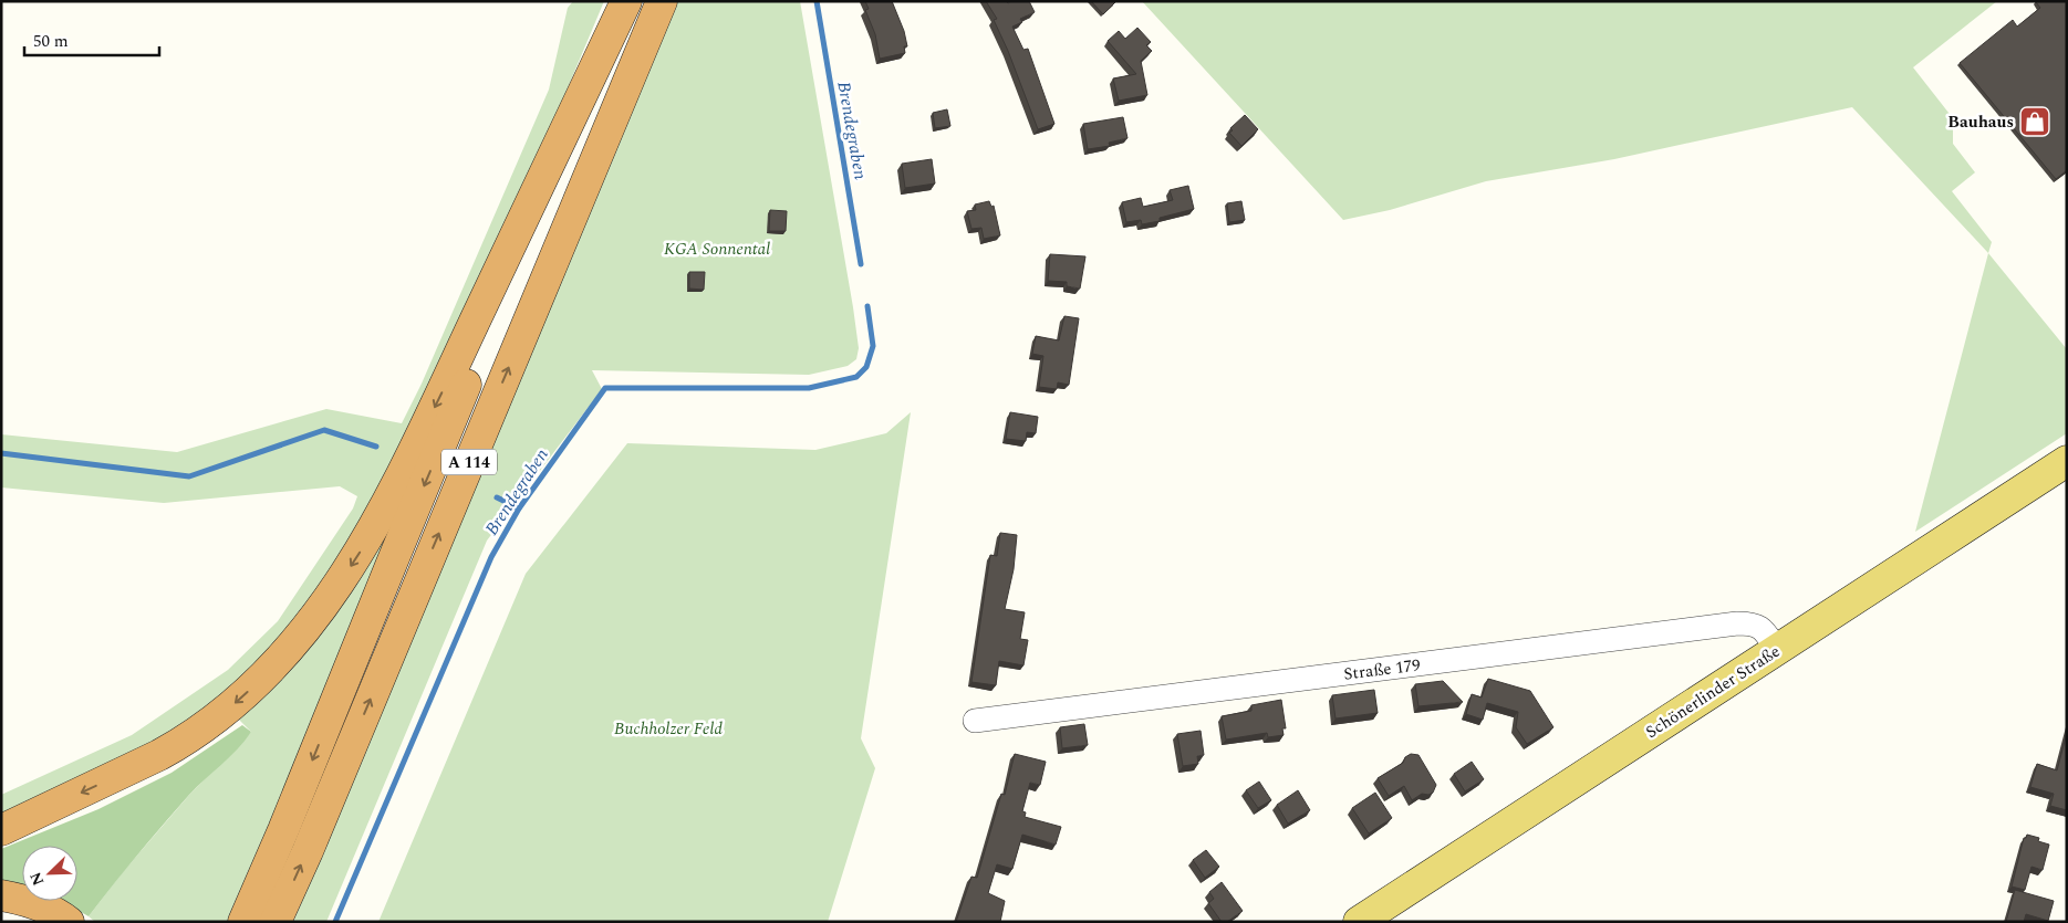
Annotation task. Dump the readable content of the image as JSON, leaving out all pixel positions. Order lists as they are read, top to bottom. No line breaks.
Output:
{"streets":{"highway":["A 114"],"main road":["Schönerlinder Straße"],"street":["Straße 179"]},"crossings":[["Straße 179","Schönerlinder Straße"]],"water":["Brendegraben"],"parks":["KGA Sonnental","Buchholzer Feld"],"places":{"shop":["Bauhaus"]},"scale_bar":"50 m","north":"bottom left"}
